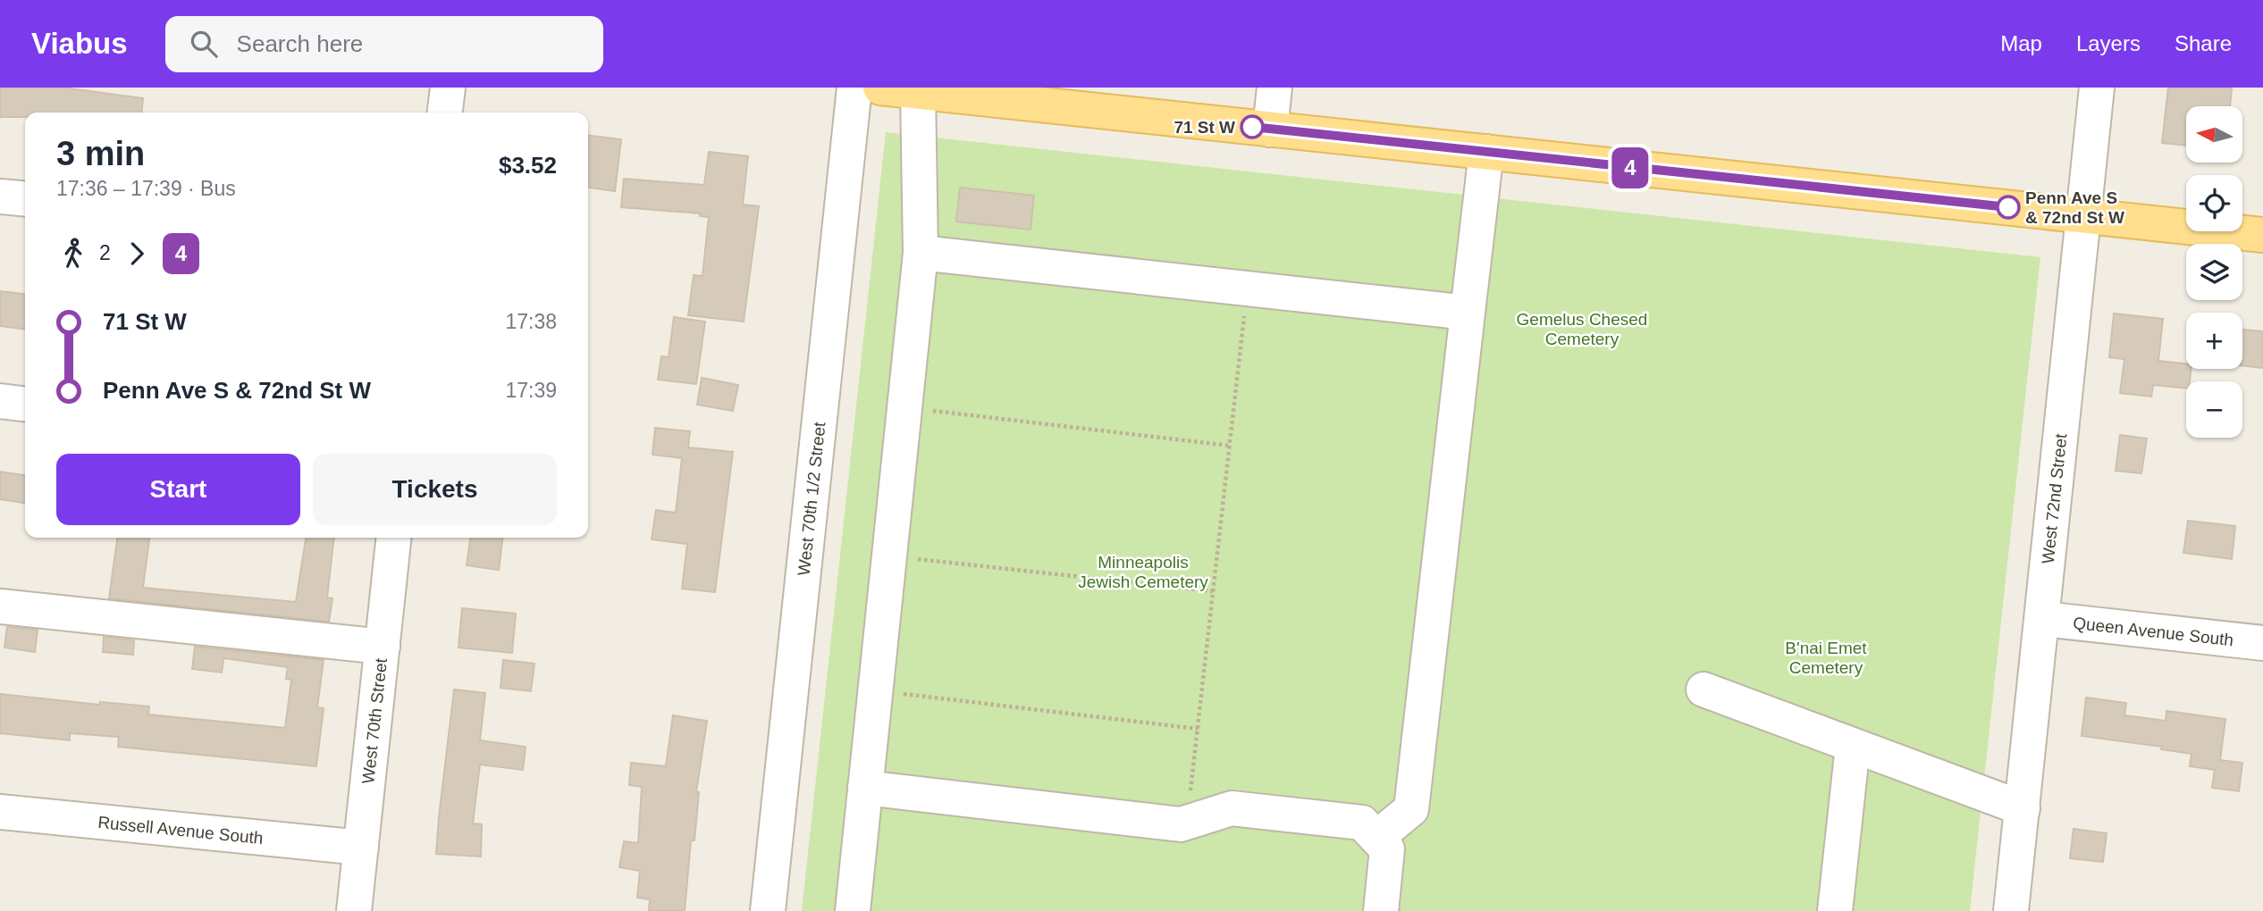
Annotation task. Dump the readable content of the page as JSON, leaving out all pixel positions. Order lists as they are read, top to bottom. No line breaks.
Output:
{"streets":{"street":["West 70th 1/2 Street","West 72nd Street","Queen Avenue South","West 70th Street","Russell Avenue South"]},"crossings":[["West 72nd Street","Queen Avenue South"],["West 70th Street","Russell Avenue South"]],"parks":["Gemelus Chesed Cemetery","Minneapolis Jewish Cemetery","B'nai Emet Cemetery"],"places":["71 St W","Penn Ave S & 72nd St W"],"lines":["bus line 4"],"north":"left","page":{"header":"Viabus","search":"Search here","nav":["Map","Layers","Share"],"on_map":"4","map_buttons":["+","−"],"heading":["3 min","17:36 – 17:39 · Bus","$3.52"],"legs":["2","4"],"list":[{"name":"71 St W","value":"17:38"},{"name":"Penn Ave S & 72nd St W","value":"17:39"}],"buttons":["Start","Tickets"]}}
